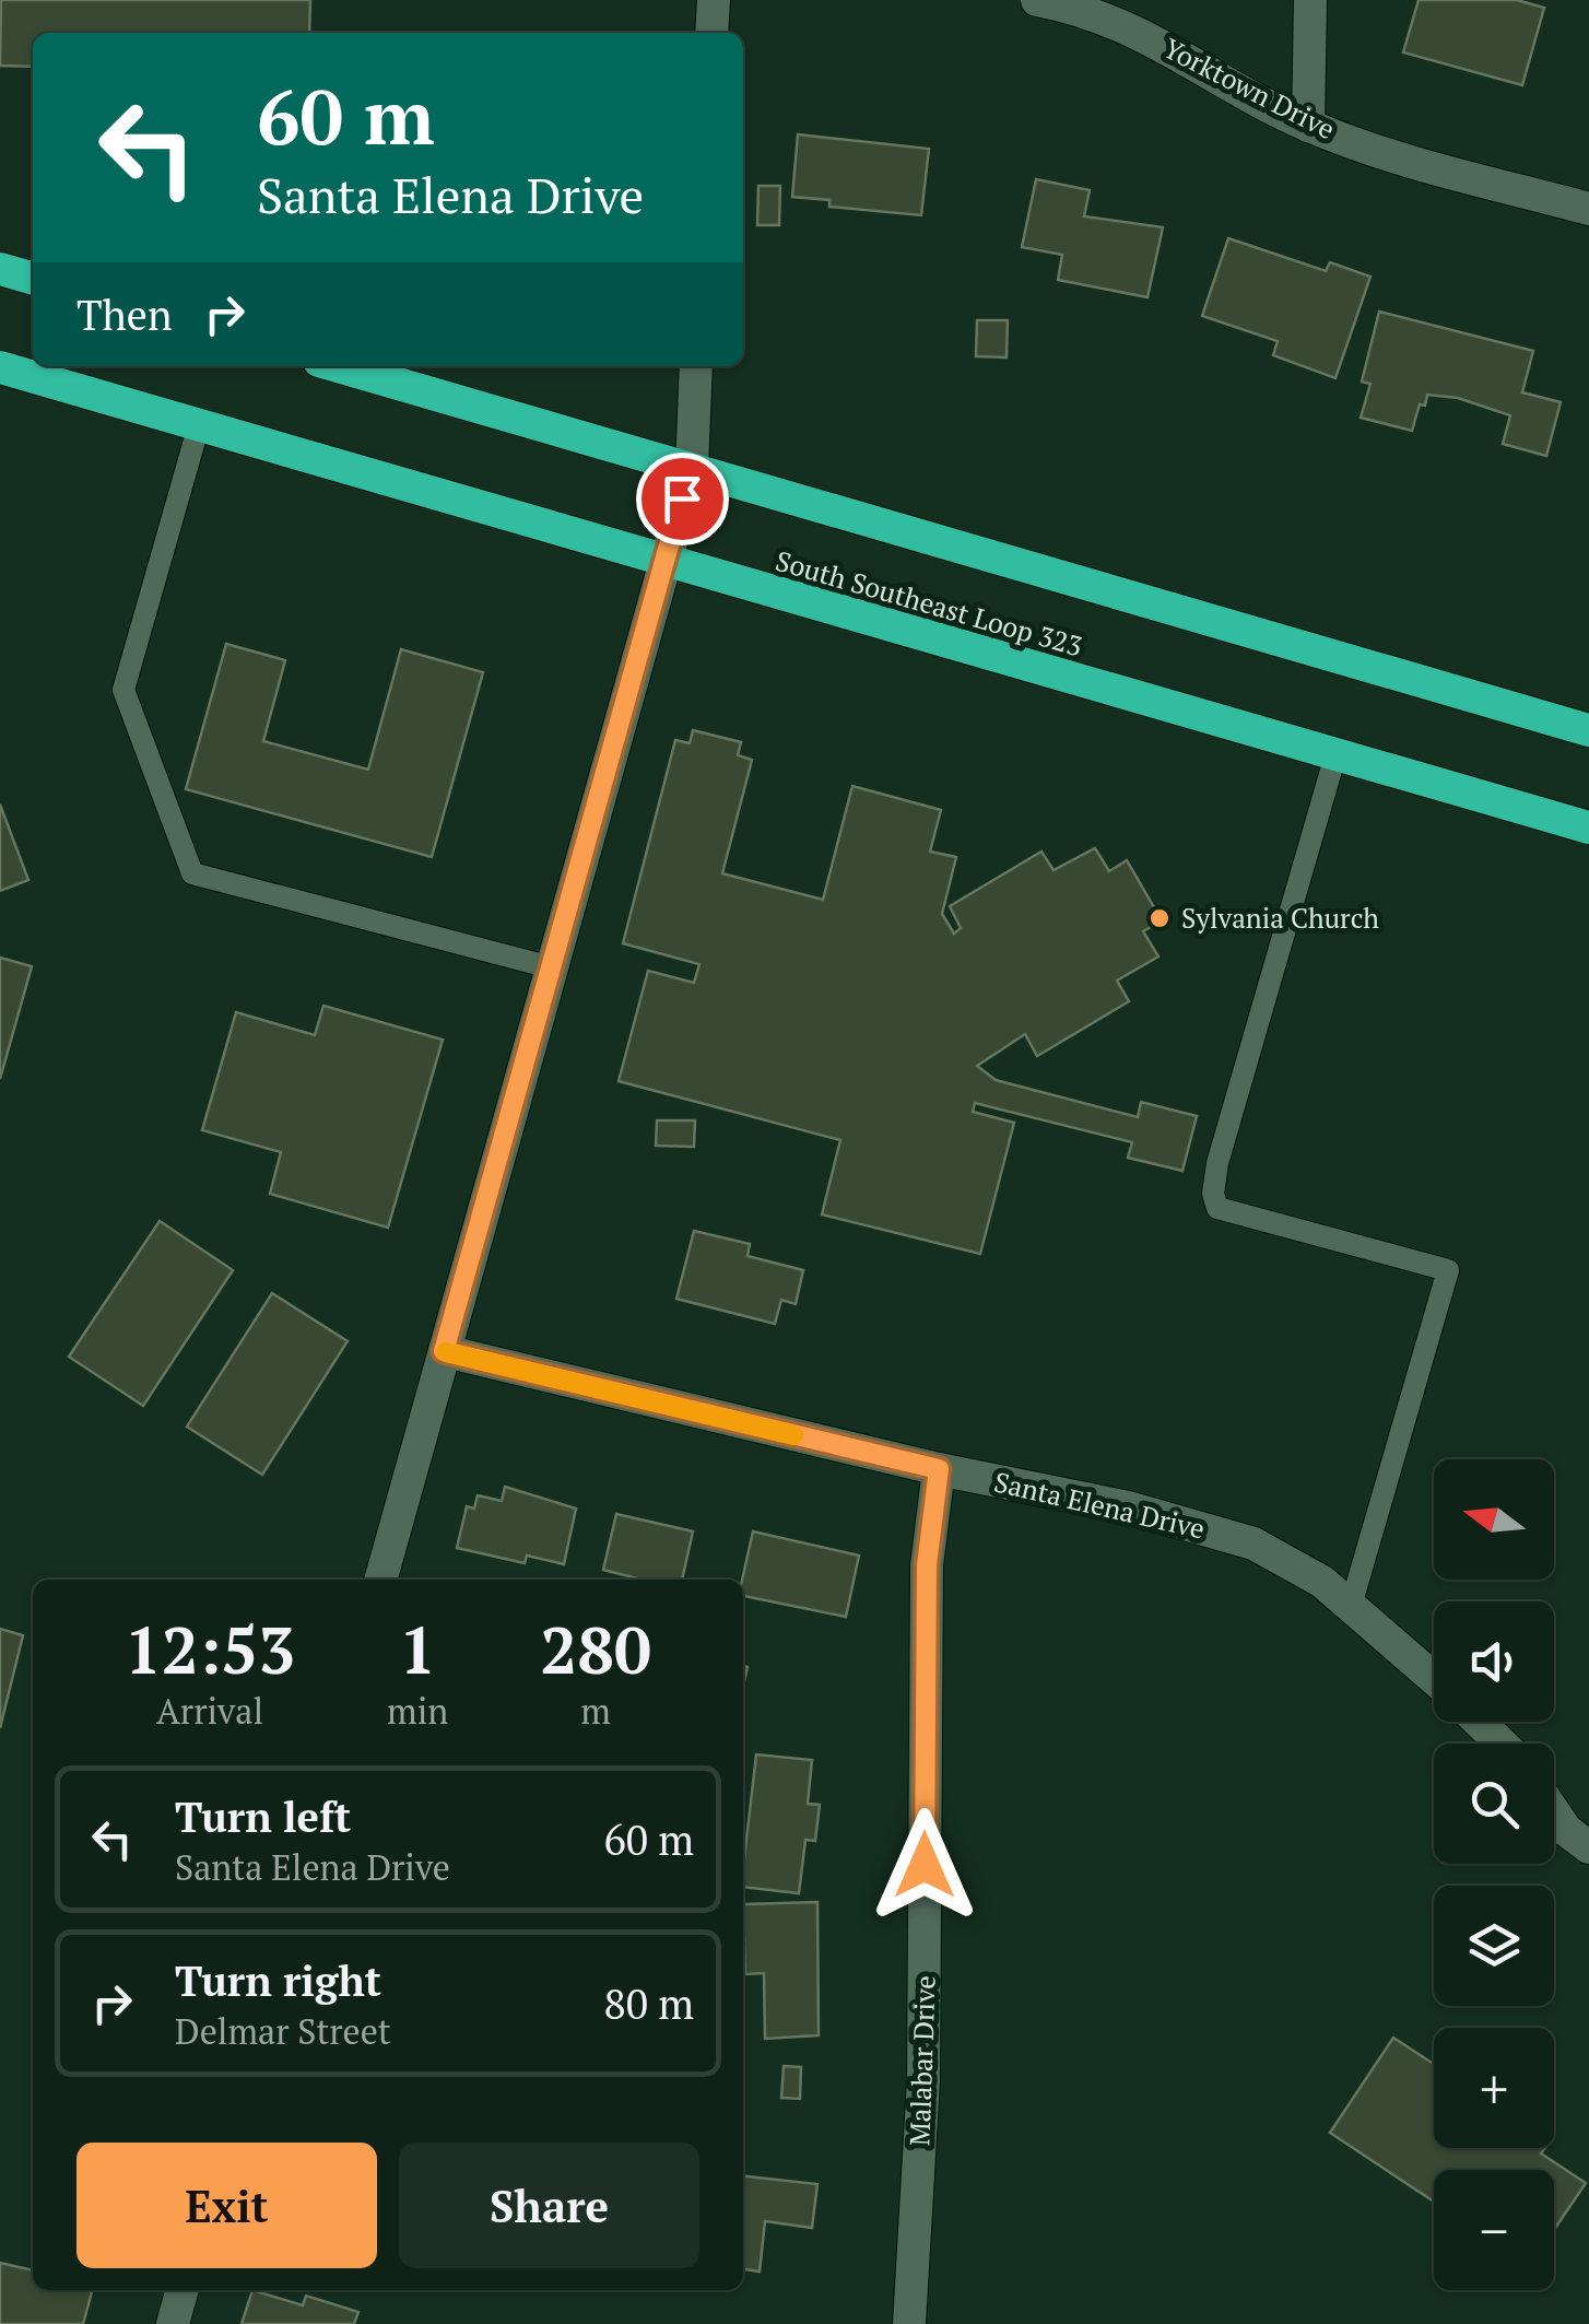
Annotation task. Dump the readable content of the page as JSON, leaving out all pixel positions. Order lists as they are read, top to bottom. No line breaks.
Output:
{"streets":{"highway":["South Southeast Loop 323"],"street":["Yorktown Drive","Santa Elena Drive","Malabar Drive"]},"crossings":[["Santa Elena Drive","Malabar Drive"]],"places":["Sylvania Church"],"north":"left","page":{"turn":["60 m","Santa Elena Drive"],"then":"Then","map_buttons":["+","−"],"eta":["12:53","Arrival","1","min","280","m"],"list":[{"name":"Turn left","note":"Santa Elena Drive","value":"60 m"},{"name":"Turn right","note":"Delmar Street","value":"80 m"}],"buttons":["Exit","Share"]}}
